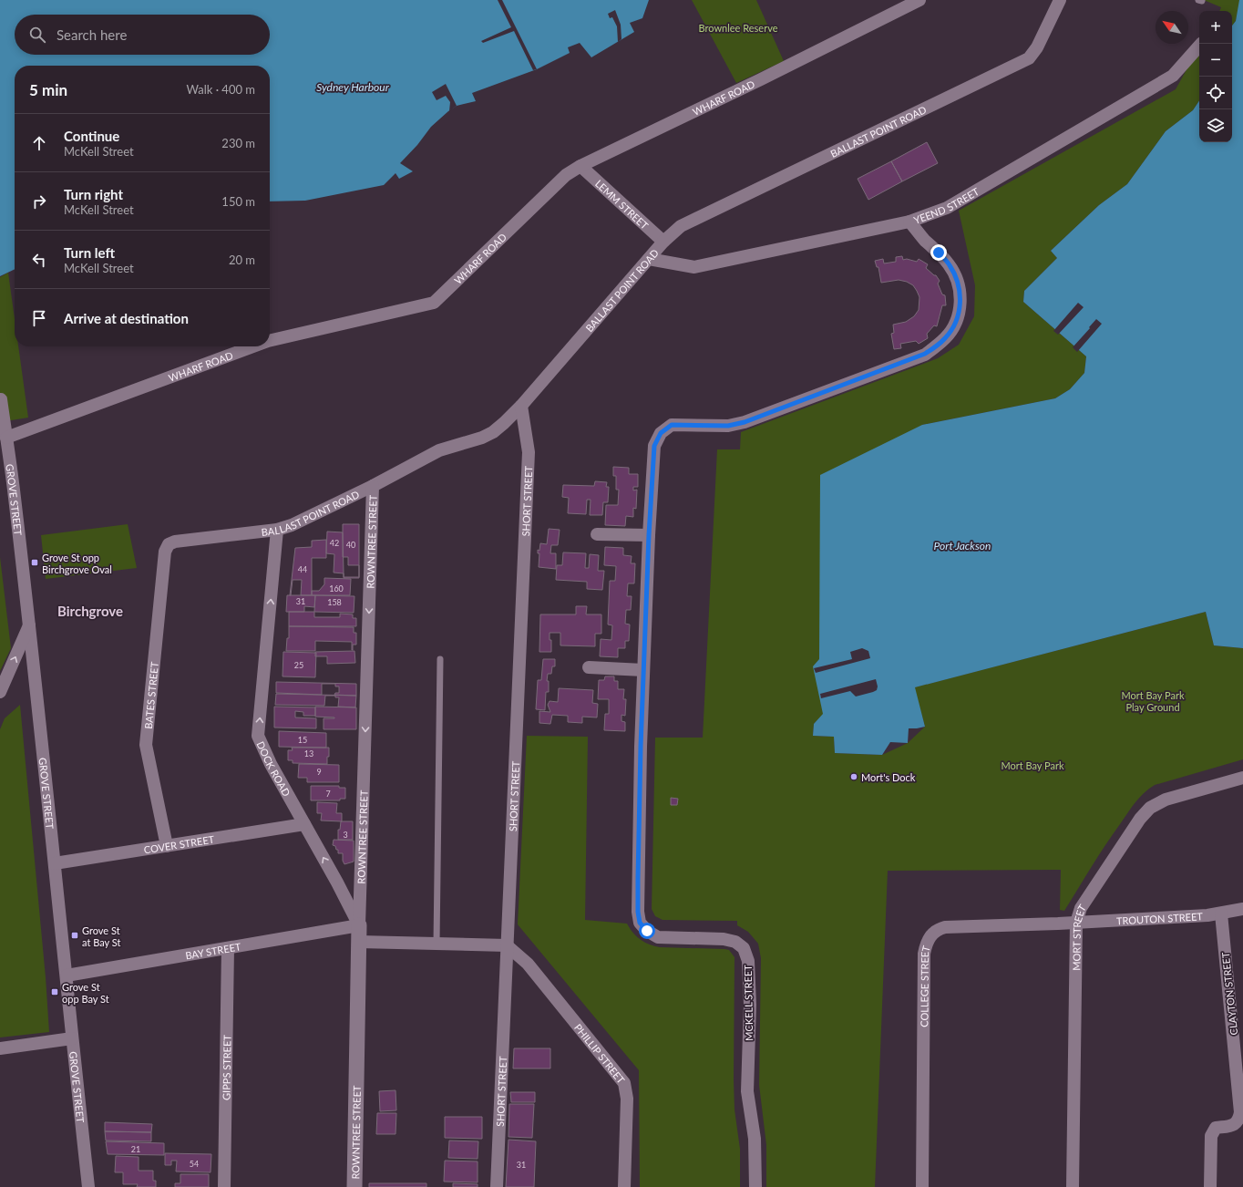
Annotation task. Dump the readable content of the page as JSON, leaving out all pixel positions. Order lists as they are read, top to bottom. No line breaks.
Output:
{"streets":{"street":["WHARF ROAD","BALLAST POINT ROAD","LEMM STREET","YEEND STREET","GROVE STREET","SHORT STREET","ROWNTREE STREET","BATES STREET","DOCK ROAD","COVER STREET","TROUTON STREET","MORT STREET","BAY STREET","COLLEGE STREET","CLAYTON STREET","MCKELL STREET","PHILLIP STREET","GIPPS STREET"]},"crossings":[["WHARF ROAD","LEMM STREET"],["WHARF ROAD","GROVE STREET"],["BALLAST POINT ROAD","LEMM STREET"],["BALLAST POINT ROAD","YEEND STREET"],["BALLAST POINT ROAD","SHORT STREET"],["BALLAST POINT ROAD","ROWNTREE STREET"],["BALLAST POINT ROAD","BATES STREET"],["BALLAST POINT ROAD","DOCK ROAD"],["YEEND STREET","MCKELL STREET"],["GROVE STREET","COVER STREET"],["GROVE STREET","BAY STREET"],["SHORT STREET","PHILLIP STREET"],["ROWNTREE STREET","DOCK ROAD"],["ROWNTREE STREET","BAY STREET"],["BATES STREET","COVER STREET"],["DOCK ROAD","COVER STREET"],["DOCK ROAD","BAY STREET"],["TROUTON STREET","MORT STREET"],["TROUTON STREET","COLLEGE STREET"],["TROUTON STREET","CLAYTON STREET"],["MORT STREET","COLLEGE STREET"],["BAY STREET","GIPPS STREET"]],"one_way":["ROWNTREE STREET","DOCK ROAD"],"districts":["Birchgrove"],"water":["Sydney Harbour","Port Jackson"],"parks":["Brownlee Reserve","Mort Bay Park Play Ground","Mort Bay Park"],"places":{"transit":["Grove St opp Birchgrove Oval","Grove St at Bay St","Grove St opp Bay St"],"other":["Mort's Dock"]},"house_numbers":["42","40","44","160","31","158","25","15","13","9","7","3","21","54","31"],"north":"top left","page":{"map_buttons":["+","−"],"search":"Search here","heading":["5 min","Walk · 400 m"],"list":[["Continue","McKell Street","230 m"],["Turn right","McKell Street","150 m"],["Turn left","McKell Street","20 m"],"Arrive at destination"]}}
